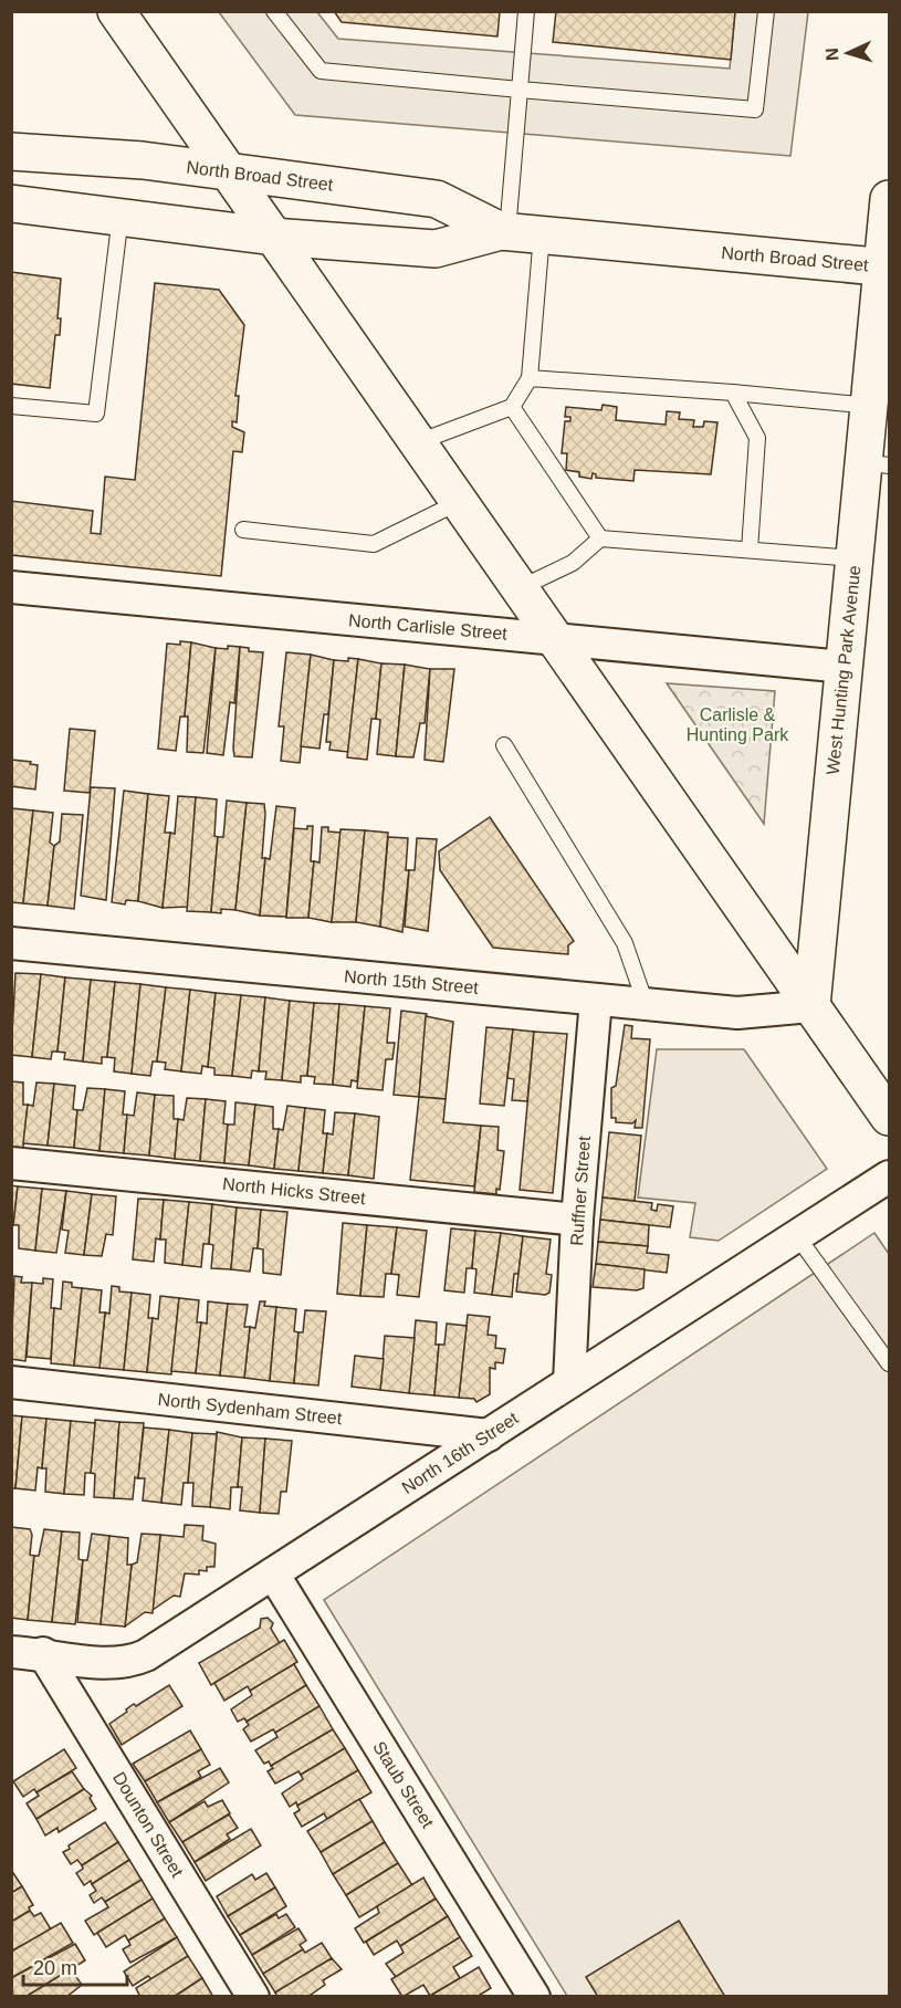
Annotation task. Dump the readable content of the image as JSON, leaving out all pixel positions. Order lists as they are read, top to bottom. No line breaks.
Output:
{"streets":{"main road":["North Broad Street","West Hunting Park Avenue"],"street":["North Carlisle Street","North 15th Street","North Hicks Street","Ruffner Street","North Sydenham Street","North 16th Street","Staub Street","Dounton Street"]},"crossings":[["North Broad Street","West Hunting Park Avenue"],["North Carlisle Street","West Hunting Park Avenue"],["West Hunting Park Avenue","North 15th Street"],["North 15th Street","Ruffner Street"],["North Hicks Street","Ruffner Street"],["Ruffner Street","North 16th Street"],["North Sydenham Street","North 16th Street"],["North 16th Street","Staub Street"],["North 16th Street","Dounton Street"]],"parks":["Carlisle & Hunting Park"],"scale_bar":"20 m","north":"left"}
